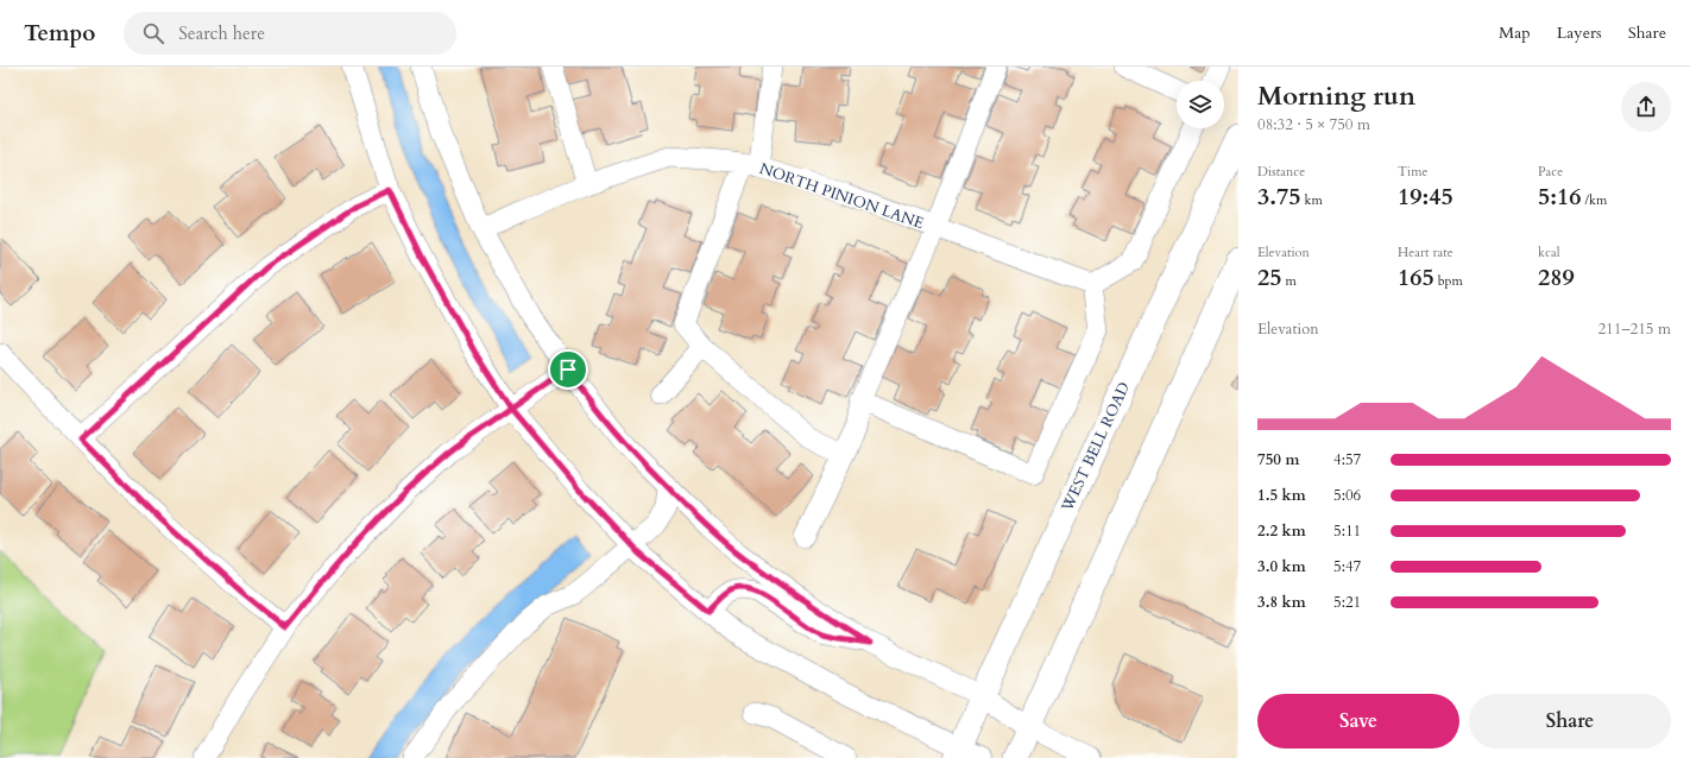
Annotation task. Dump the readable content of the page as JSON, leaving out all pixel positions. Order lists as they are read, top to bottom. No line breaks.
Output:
{"streets":{"main road":["WEST BELL ROAD"],"street":["NORTH PINION LANE"]},"page":{"header":"Tempo","search":"Search here","nav":["Map","Layers","Share"],"heading":["Morning run","08:32 · 5 × 750 m"],"stats":[["Distance","3.75 km"],["Time","19:45"],["Pace","5:16 /km"],["Elevation","25 m"],["Heart rate","165 bpm"],["kcal","289"]],"chart":["Elevation","211–215 m"],"list":[{"name":"750 m","note":"4:57"},{"name":"1.5 km","note":"5:06"},{"name":"2.2 km","note":"5:11"},{"name":"3.0 km","note":"5:47"},{"name":"3.8 km","note":"5:21"}],"buttons":["Save","Share"]}}
